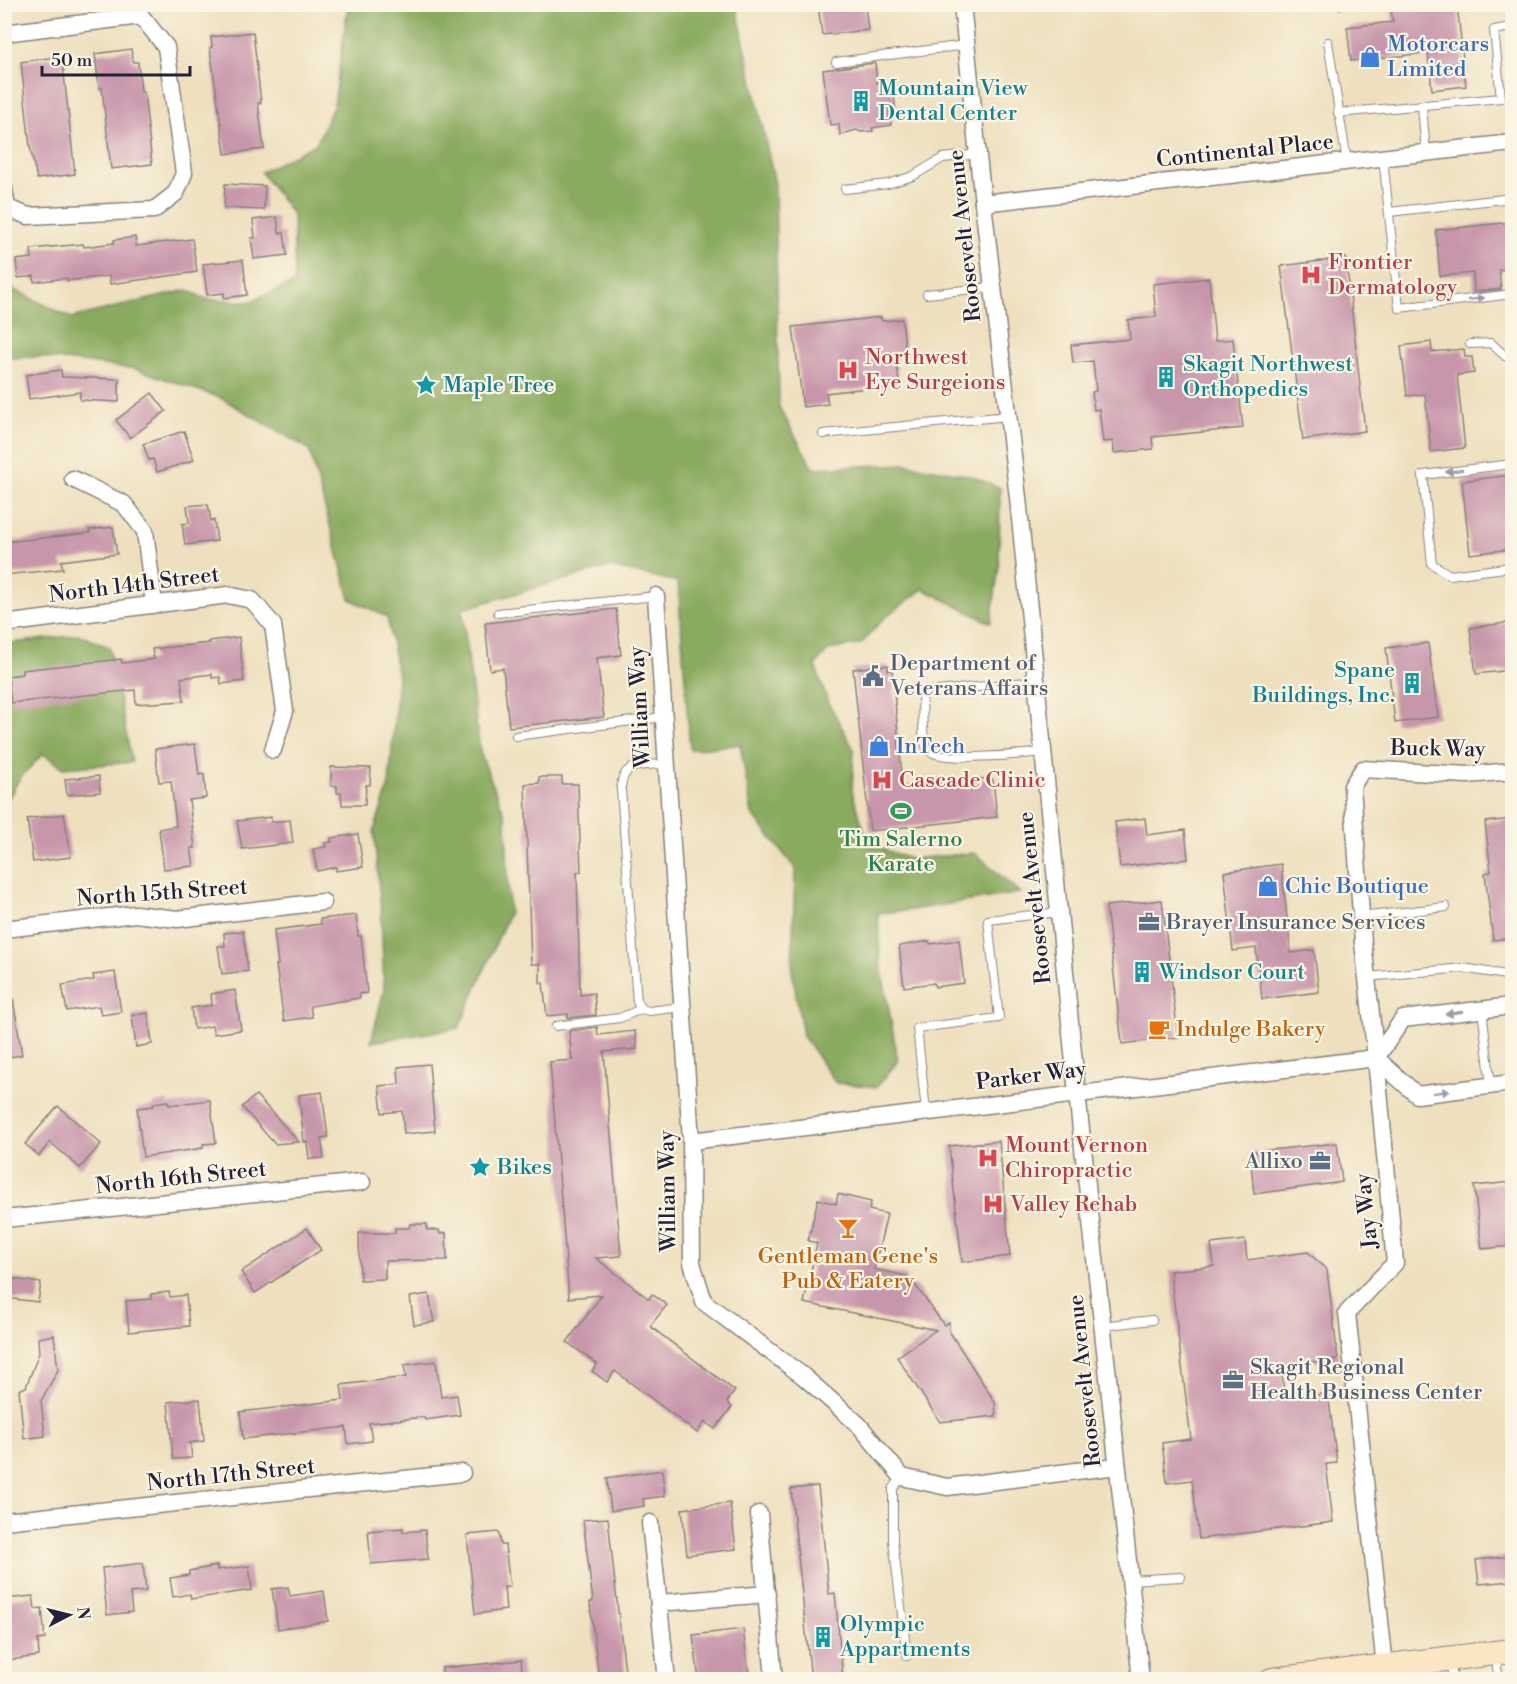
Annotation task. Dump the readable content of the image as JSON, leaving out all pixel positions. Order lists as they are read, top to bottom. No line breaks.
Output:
{"streets":{"street":["Continental Place","Roosevelt Avenue","North 14th Street","William Way","Buck Way","North 15th Street","Parker Way","North 16th Street","Jay Way","North 17th Street"]},"crossings":[["Continental Place","Roosevelt Avenue"],["Roosevelt Avenue","Parker Way"],["William Way","Parker Way"],["Buck Way","Jay Way"],["Parker Way","Jay Way"]],"places":{"shop":["Motorcars Limited","InTech","Chic Boutique"],"building":["Mountain View Dental Center","Skagit Northwest Orthopedics","Spane Buildings, Inc.","Windsor Court","Olympic Appartments"],"hospital":["Frontier Dermatology","Northwest Eye Surgeions","Cascade Clinic","Mount Vernon Chiropractic","Valley Rehab"],"place":["Maple Tree","Bikes"],"public building":["Department of Veterans Affairs"],"sports":["Tim Salerno Karate"],"office":["Brayer Insurance Services","Allixo","Skagit Regional Health Business Center"],"cafe":["Indulge Bakery"],"bar":["Gentleman Gene's Pub & Eatery"]},"scale_bar":"50 m","north":"right"}
